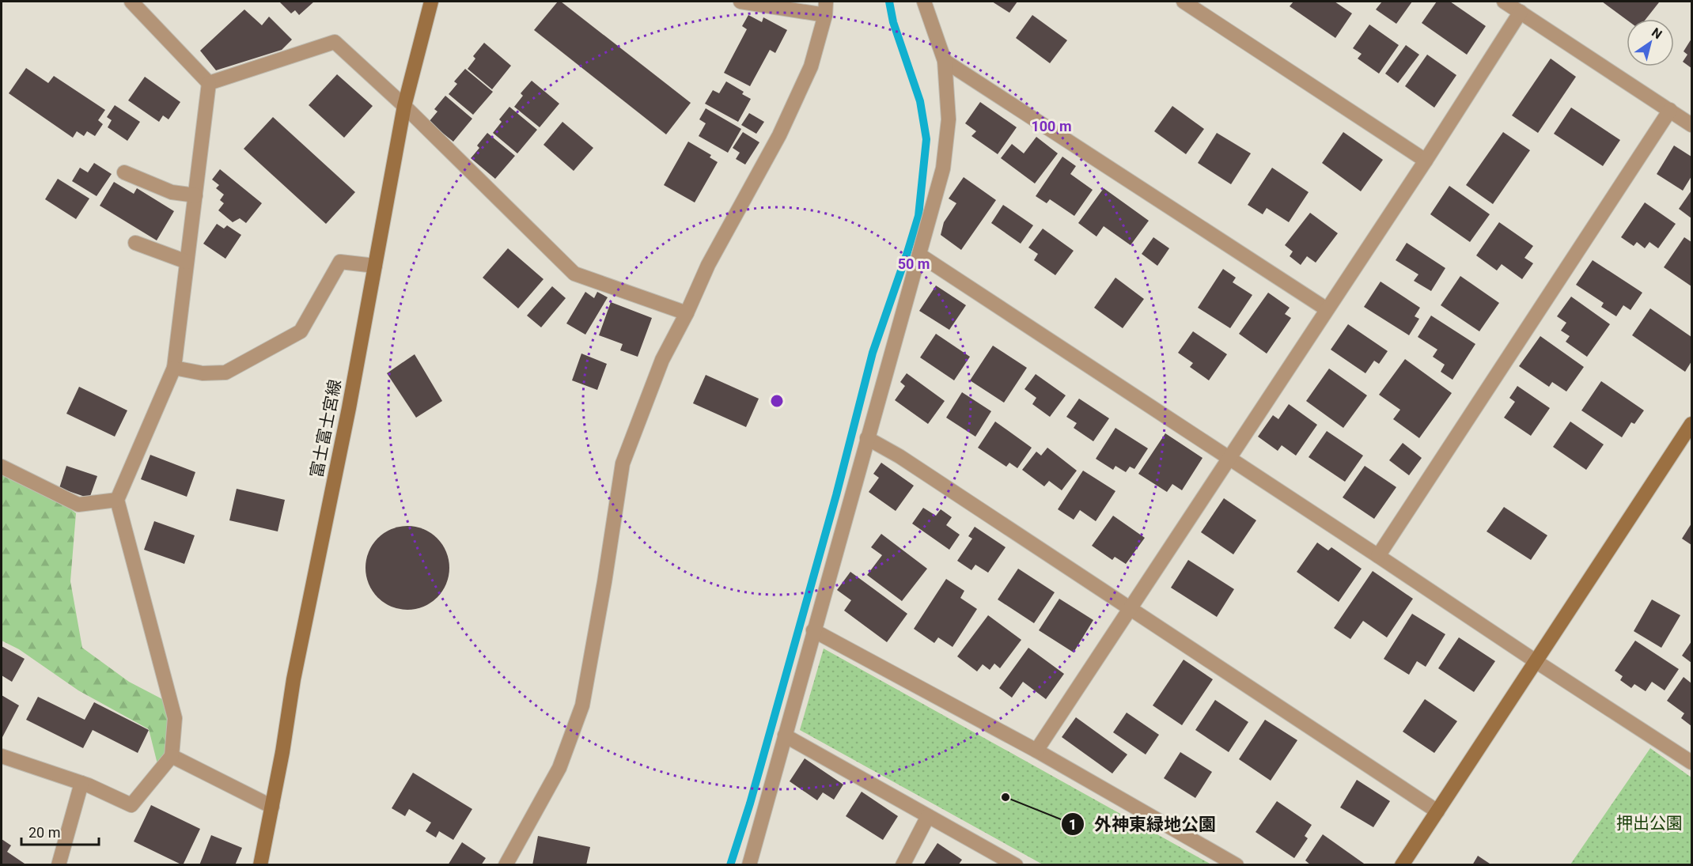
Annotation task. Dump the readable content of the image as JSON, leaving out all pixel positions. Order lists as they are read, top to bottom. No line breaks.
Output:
{"streets":{"main road":["富士富士宮線"]},"parks":["押出公園"],"places":["外神東緑地公園"],"scale_bar":"20 m","north":"top right","rings":["100 m","50 m"]}
